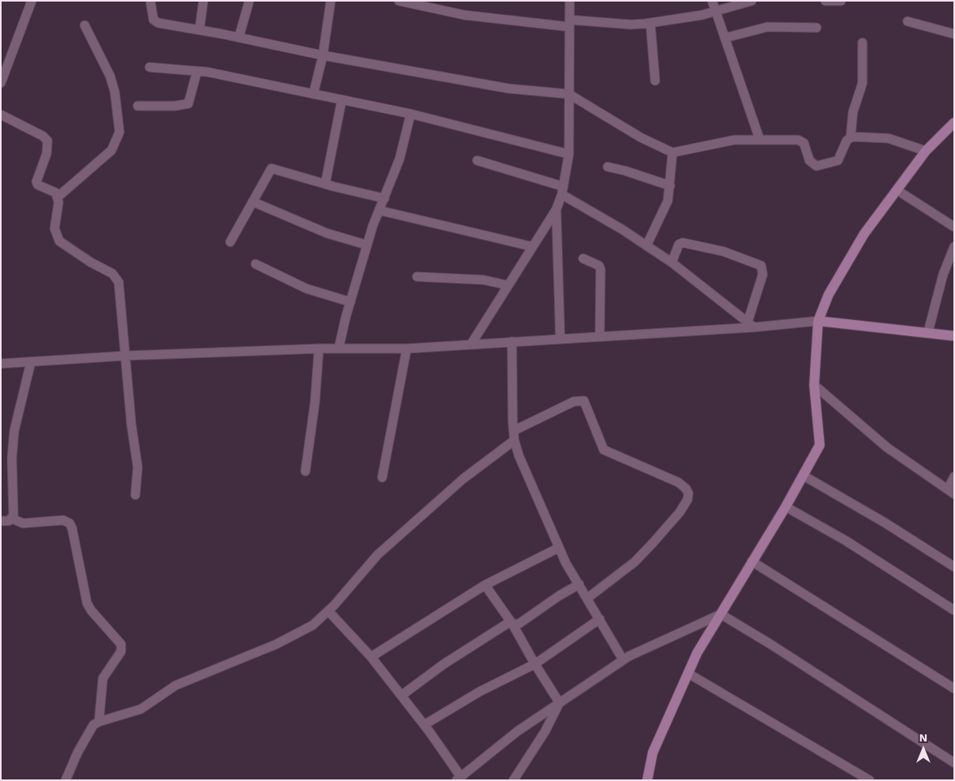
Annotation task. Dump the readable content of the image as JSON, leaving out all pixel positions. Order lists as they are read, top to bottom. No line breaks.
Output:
{"north":"top"}
